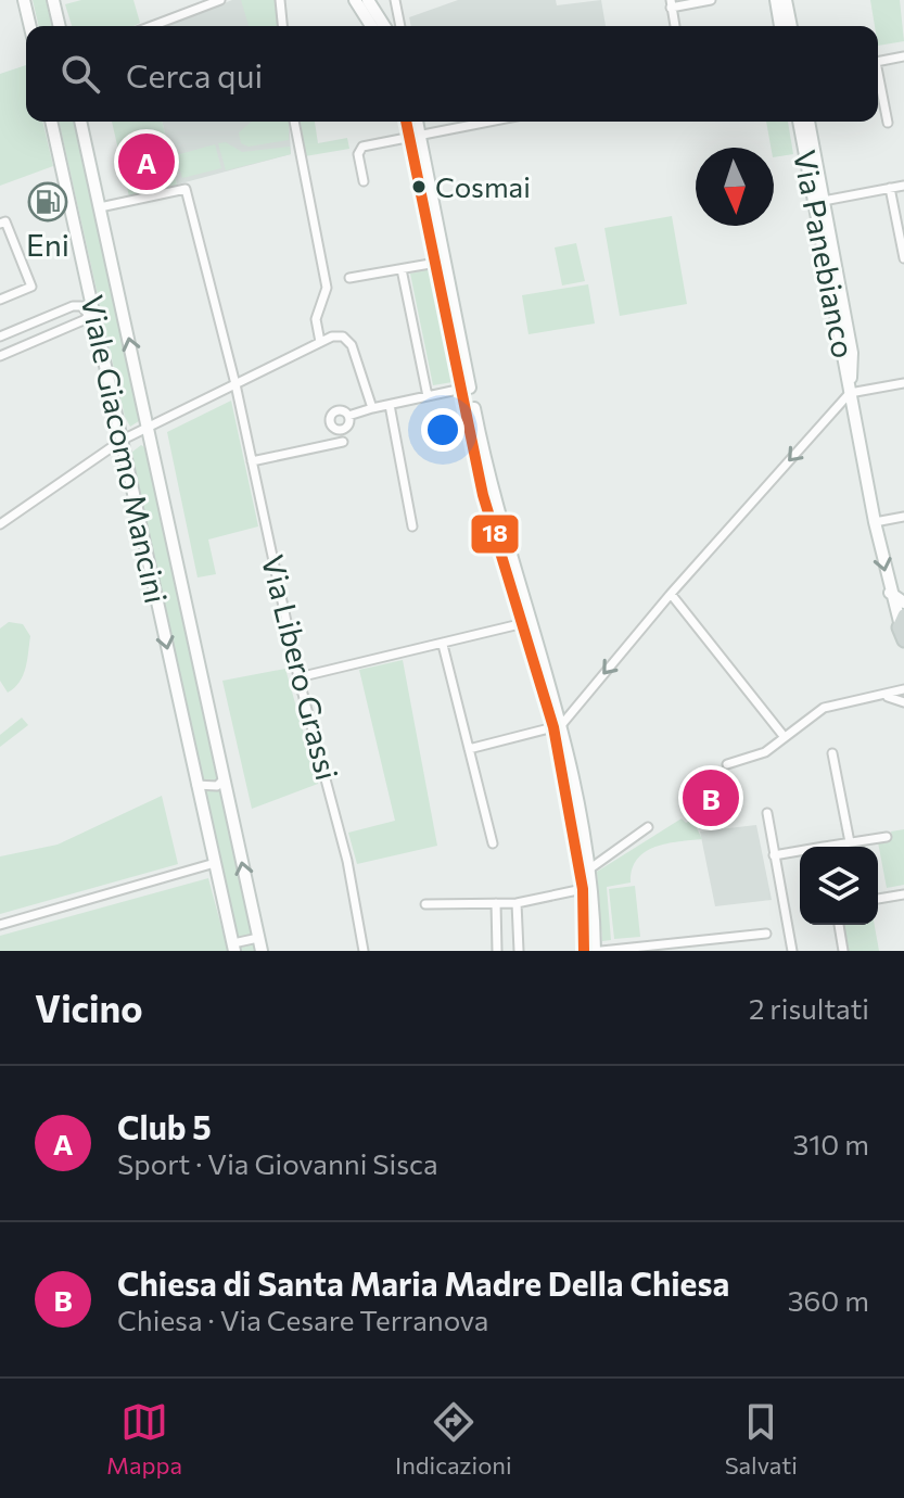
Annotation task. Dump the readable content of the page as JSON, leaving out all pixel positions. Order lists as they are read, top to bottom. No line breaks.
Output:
{"streets":{"street":["Via Panebianco","Viale Giacomo Mancini","Via Libero Grassi"]},"crossings":[["Viale Giacomo Mancini","Via Libero Grassi"]],"places":{"other":["Cosmai"],"fuel station":["Eni"]},"lines":["transit line 18"],"north":"bottom","page":{"search":"Cerca qui","pins":["A","B"],"heading":["Vicino","2 risultati"],"list":[{"mark":"A","name":"Club 5","note":"Sport · Via Giovanni Sisca","value":"310 m"},{"mark":"B","name":"Chiesa di Santa Maria Madre Della Chiesa","note":"Chiesa · Via Cesare Terranova","value":"360 m"}],"nav":["Mappa","Indicazioni","Salvati"]}}
